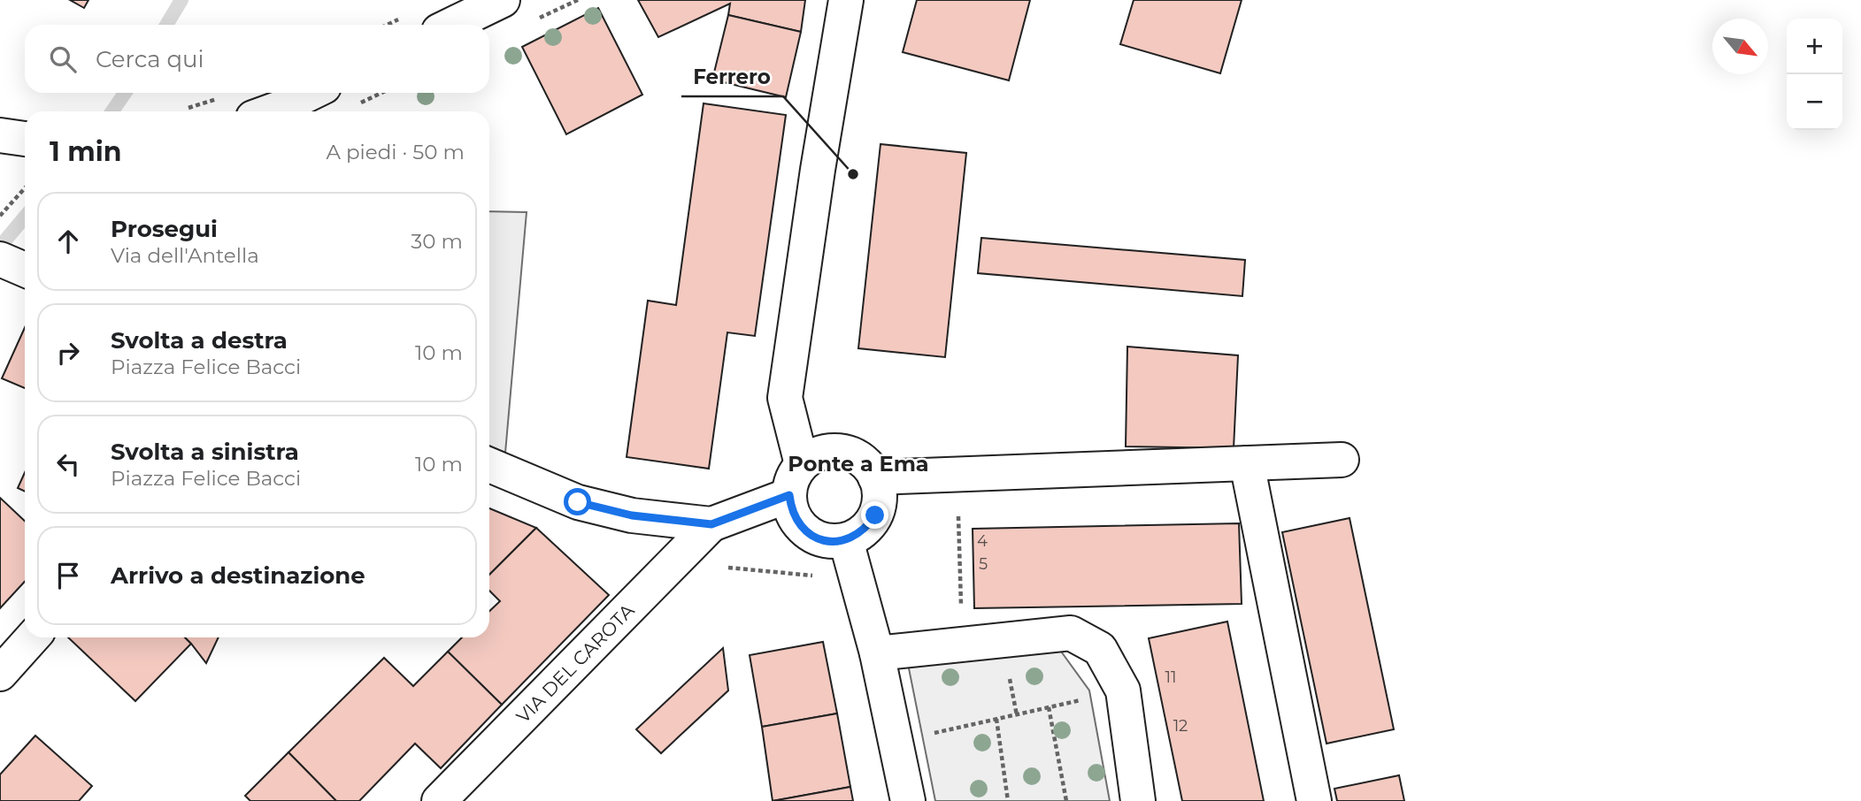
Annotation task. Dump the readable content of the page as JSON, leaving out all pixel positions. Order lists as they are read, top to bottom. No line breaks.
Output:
{"streets":{"street":["VIA DEL CAROTA"]},"districts":["Ponte a Ema"],"places":["Ferrero"],"house_numbers":["4","5","11","12"],"north":"bottom right","page":{"map_buttons":["+","−"],"search":"Cerca qui","heading":["1 min","A piedi · 50 m"],"list":[["Prosegui","Via dell'Antella","30 m"],["Svolta a destra","Piazza Felice Bacci","10 m"],["Svolta a sinistra","Piazza Felice Bacci","10 m"],"Arrivo a destinazione"]}}
